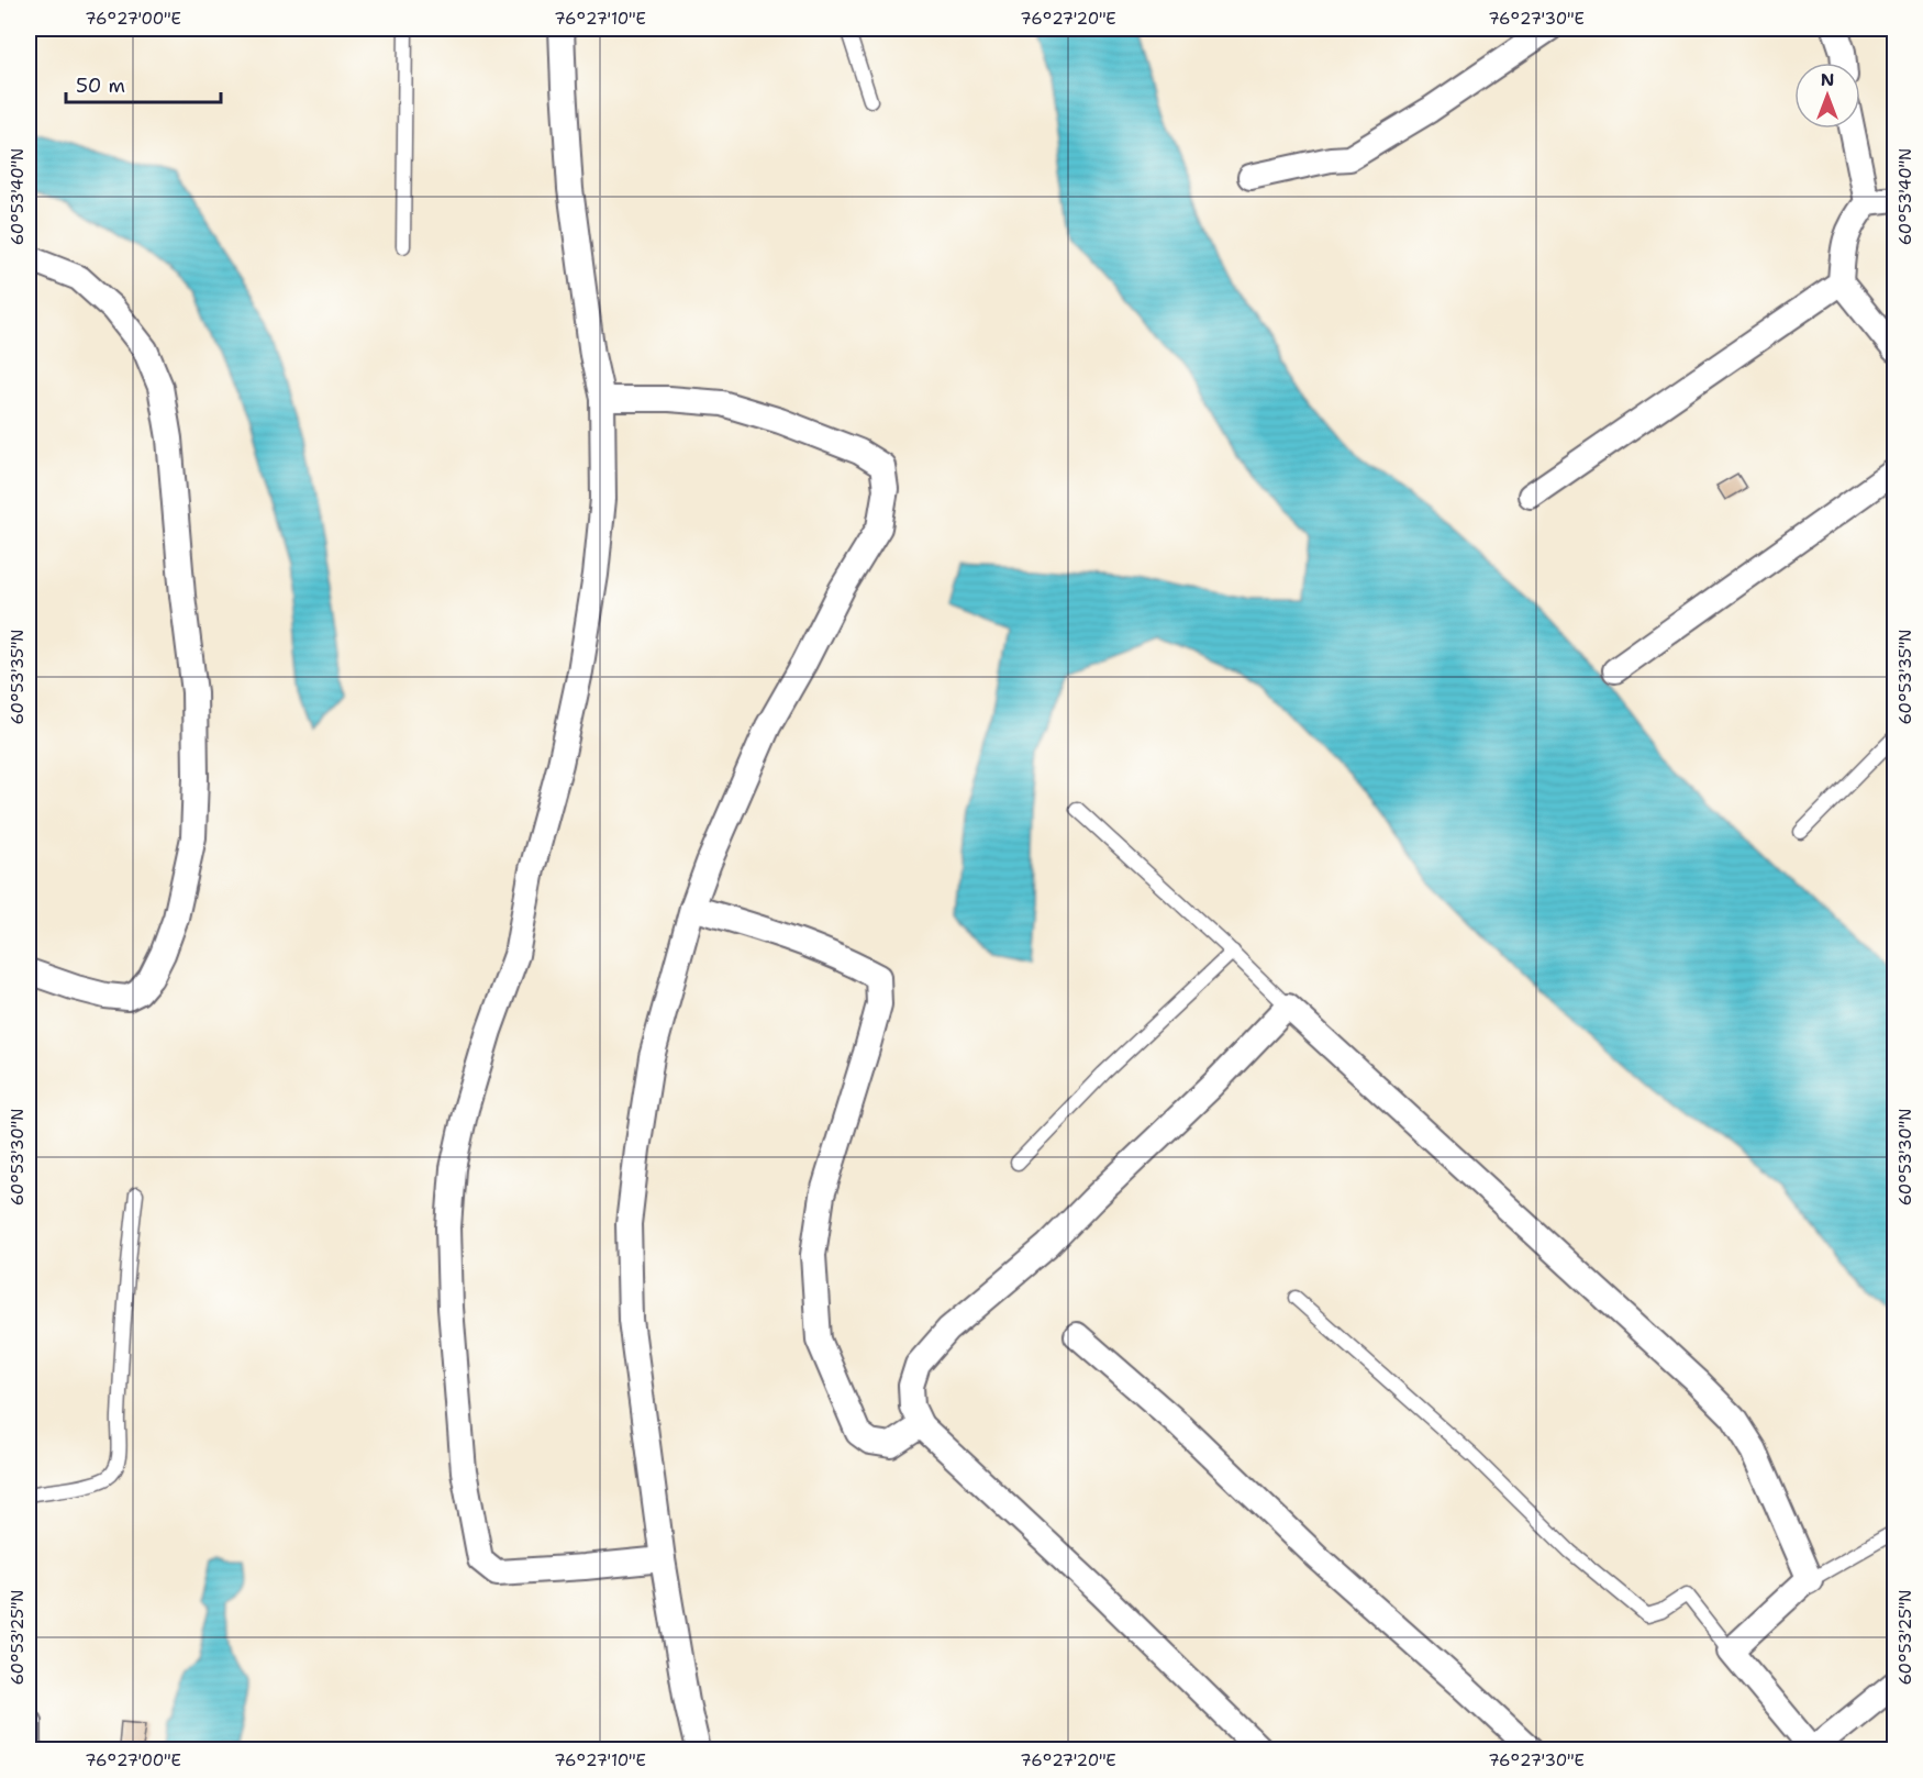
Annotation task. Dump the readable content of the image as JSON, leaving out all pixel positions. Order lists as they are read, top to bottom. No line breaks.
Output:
{"scale_bar":"50 m","north":"top","coordinates":["76°27'00\"E","76°27'10\"E","76°27'20\"E","76°27'30\"E","60°53'40\"N","60°53'35\"N","60°53'30\"N","60°53'25\"N"]}
